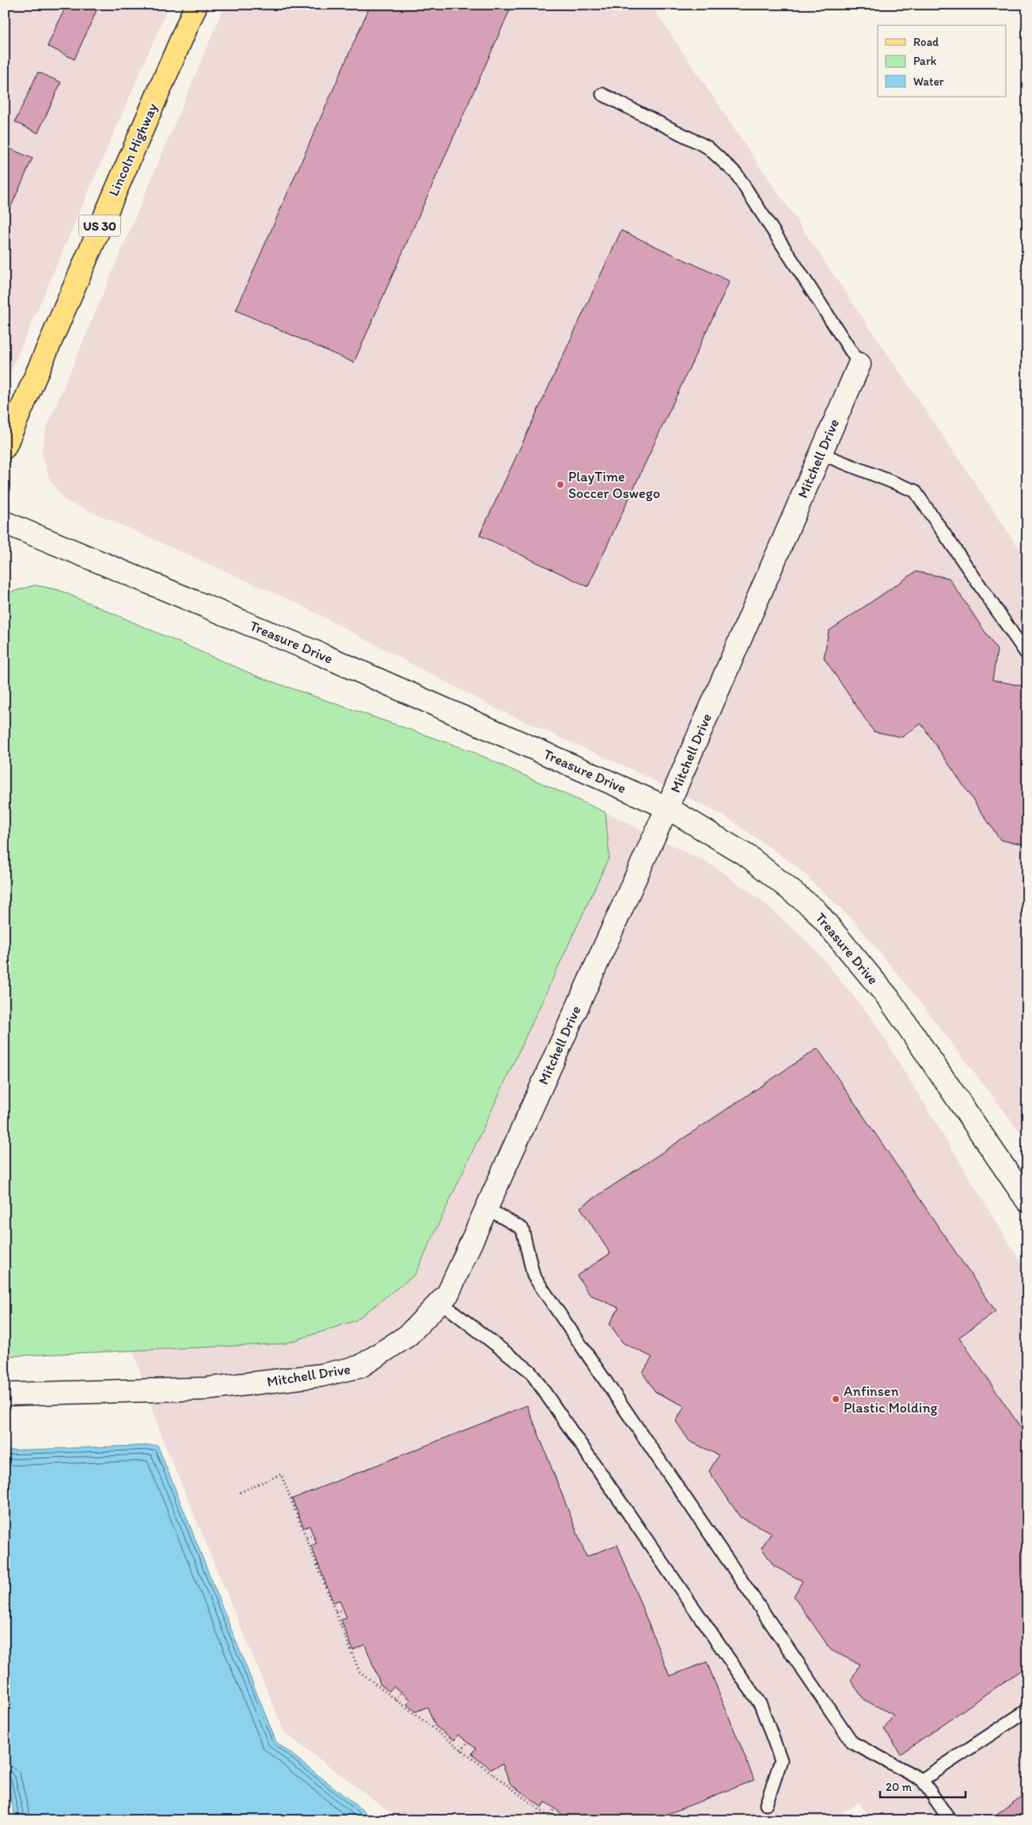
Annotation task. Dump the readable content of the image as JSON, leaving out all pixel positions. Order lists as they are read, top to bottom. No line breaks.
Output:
{"streets":{"main road":["Lincoln Highway","US 30"],"street":["Mitchell Drive","Treasure Drive"]},"crossings":[["Mitchell Drive","Treasure Drive"]],"places":["PlayTime Soccer Oswego","Anfinsen Plastic Molding"],"legend":["Road","Park","Water"],"scale_bar":"20 m"}
